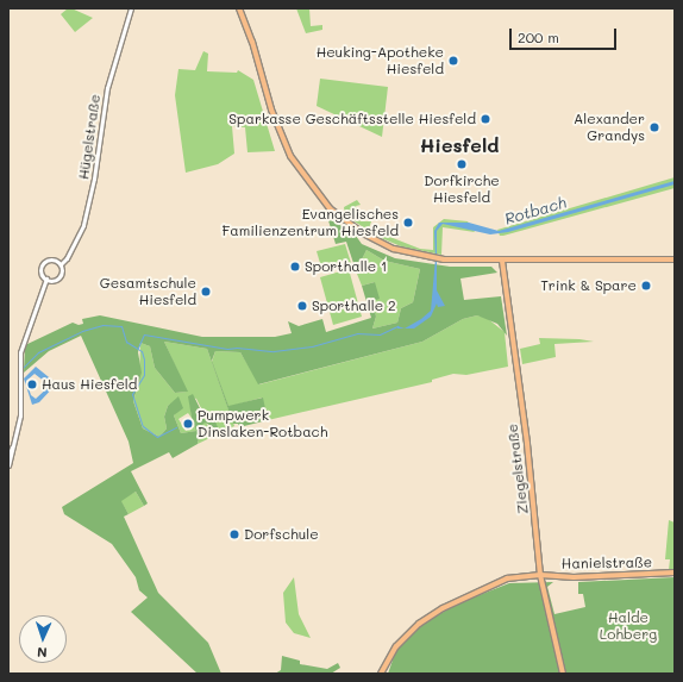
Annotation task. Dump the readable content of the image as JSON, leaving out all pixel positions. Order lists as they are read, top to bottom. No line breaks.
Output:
{"streets":{"main road":["Ziegelstraße","Hanielstraße"],"street":["Hügelstraße"]},"crossings":[["Ziegelstraße","Hanielstraße"]],"districts":["Hiesfeld"],"water":["Rotbach"],"parks":["Halde Lohberg"],"places":["Heuking-Apotheke Hiesfeld","Sparkasse Geschäftsstelle Hiesfeld","Alexander Grandys","Dorfkirche Hiesfeld","Evangelisches Familienzentrum Hiesfeld","Sporthalle 1","Trink & Spare","Gesamtschule Hiesfeld","Sporthalle 2","Haus Hiesfeld","Pumpwerk Dinslaken-Rotbach","Dorfschule"],"scale_bar":"200 m","north":"bottom"}
